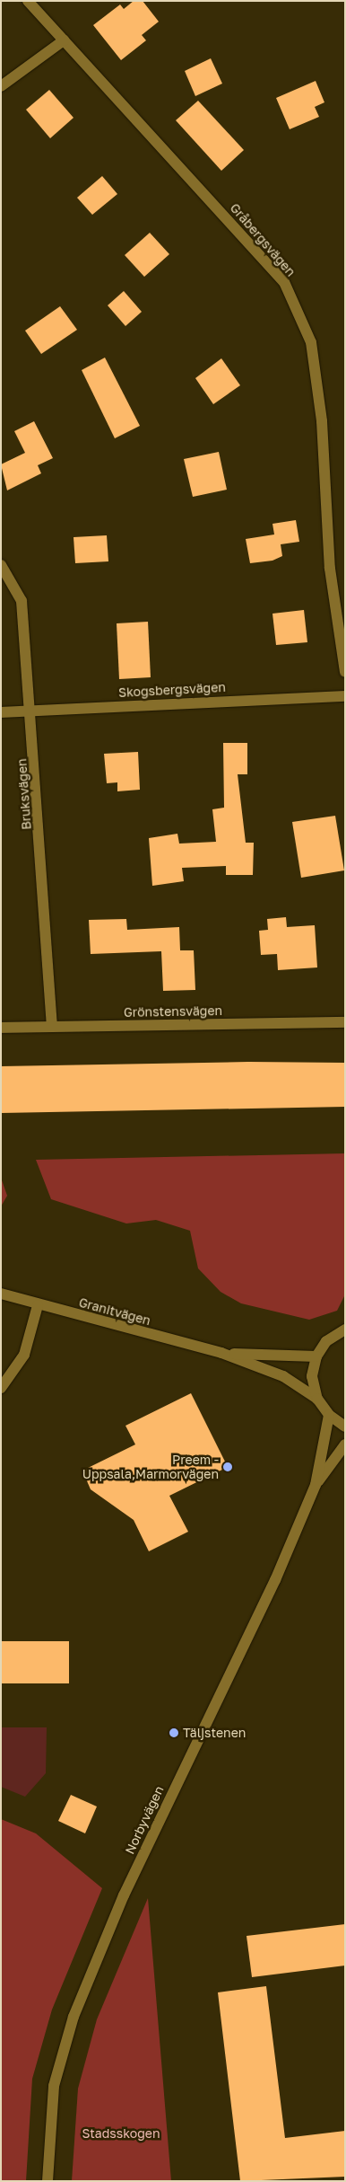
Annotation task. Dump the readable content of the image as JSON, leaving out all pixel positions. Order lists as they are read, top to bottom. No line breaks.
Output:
{"streets":{"street":["Gråbergsvägen","Skogsbergsvägen","Bruksvägen","Grönstensvägen","Granitvägen","Norbyvägen"]},"crossings":[["Skogsbergsvägen","Bruksvägen"],["Bruksvägen","Grönstensvägen"]],"parks":["Stadsskogen"],"places":["Preem - Uppsala,Marmorvägen","Täljstenen"]}
